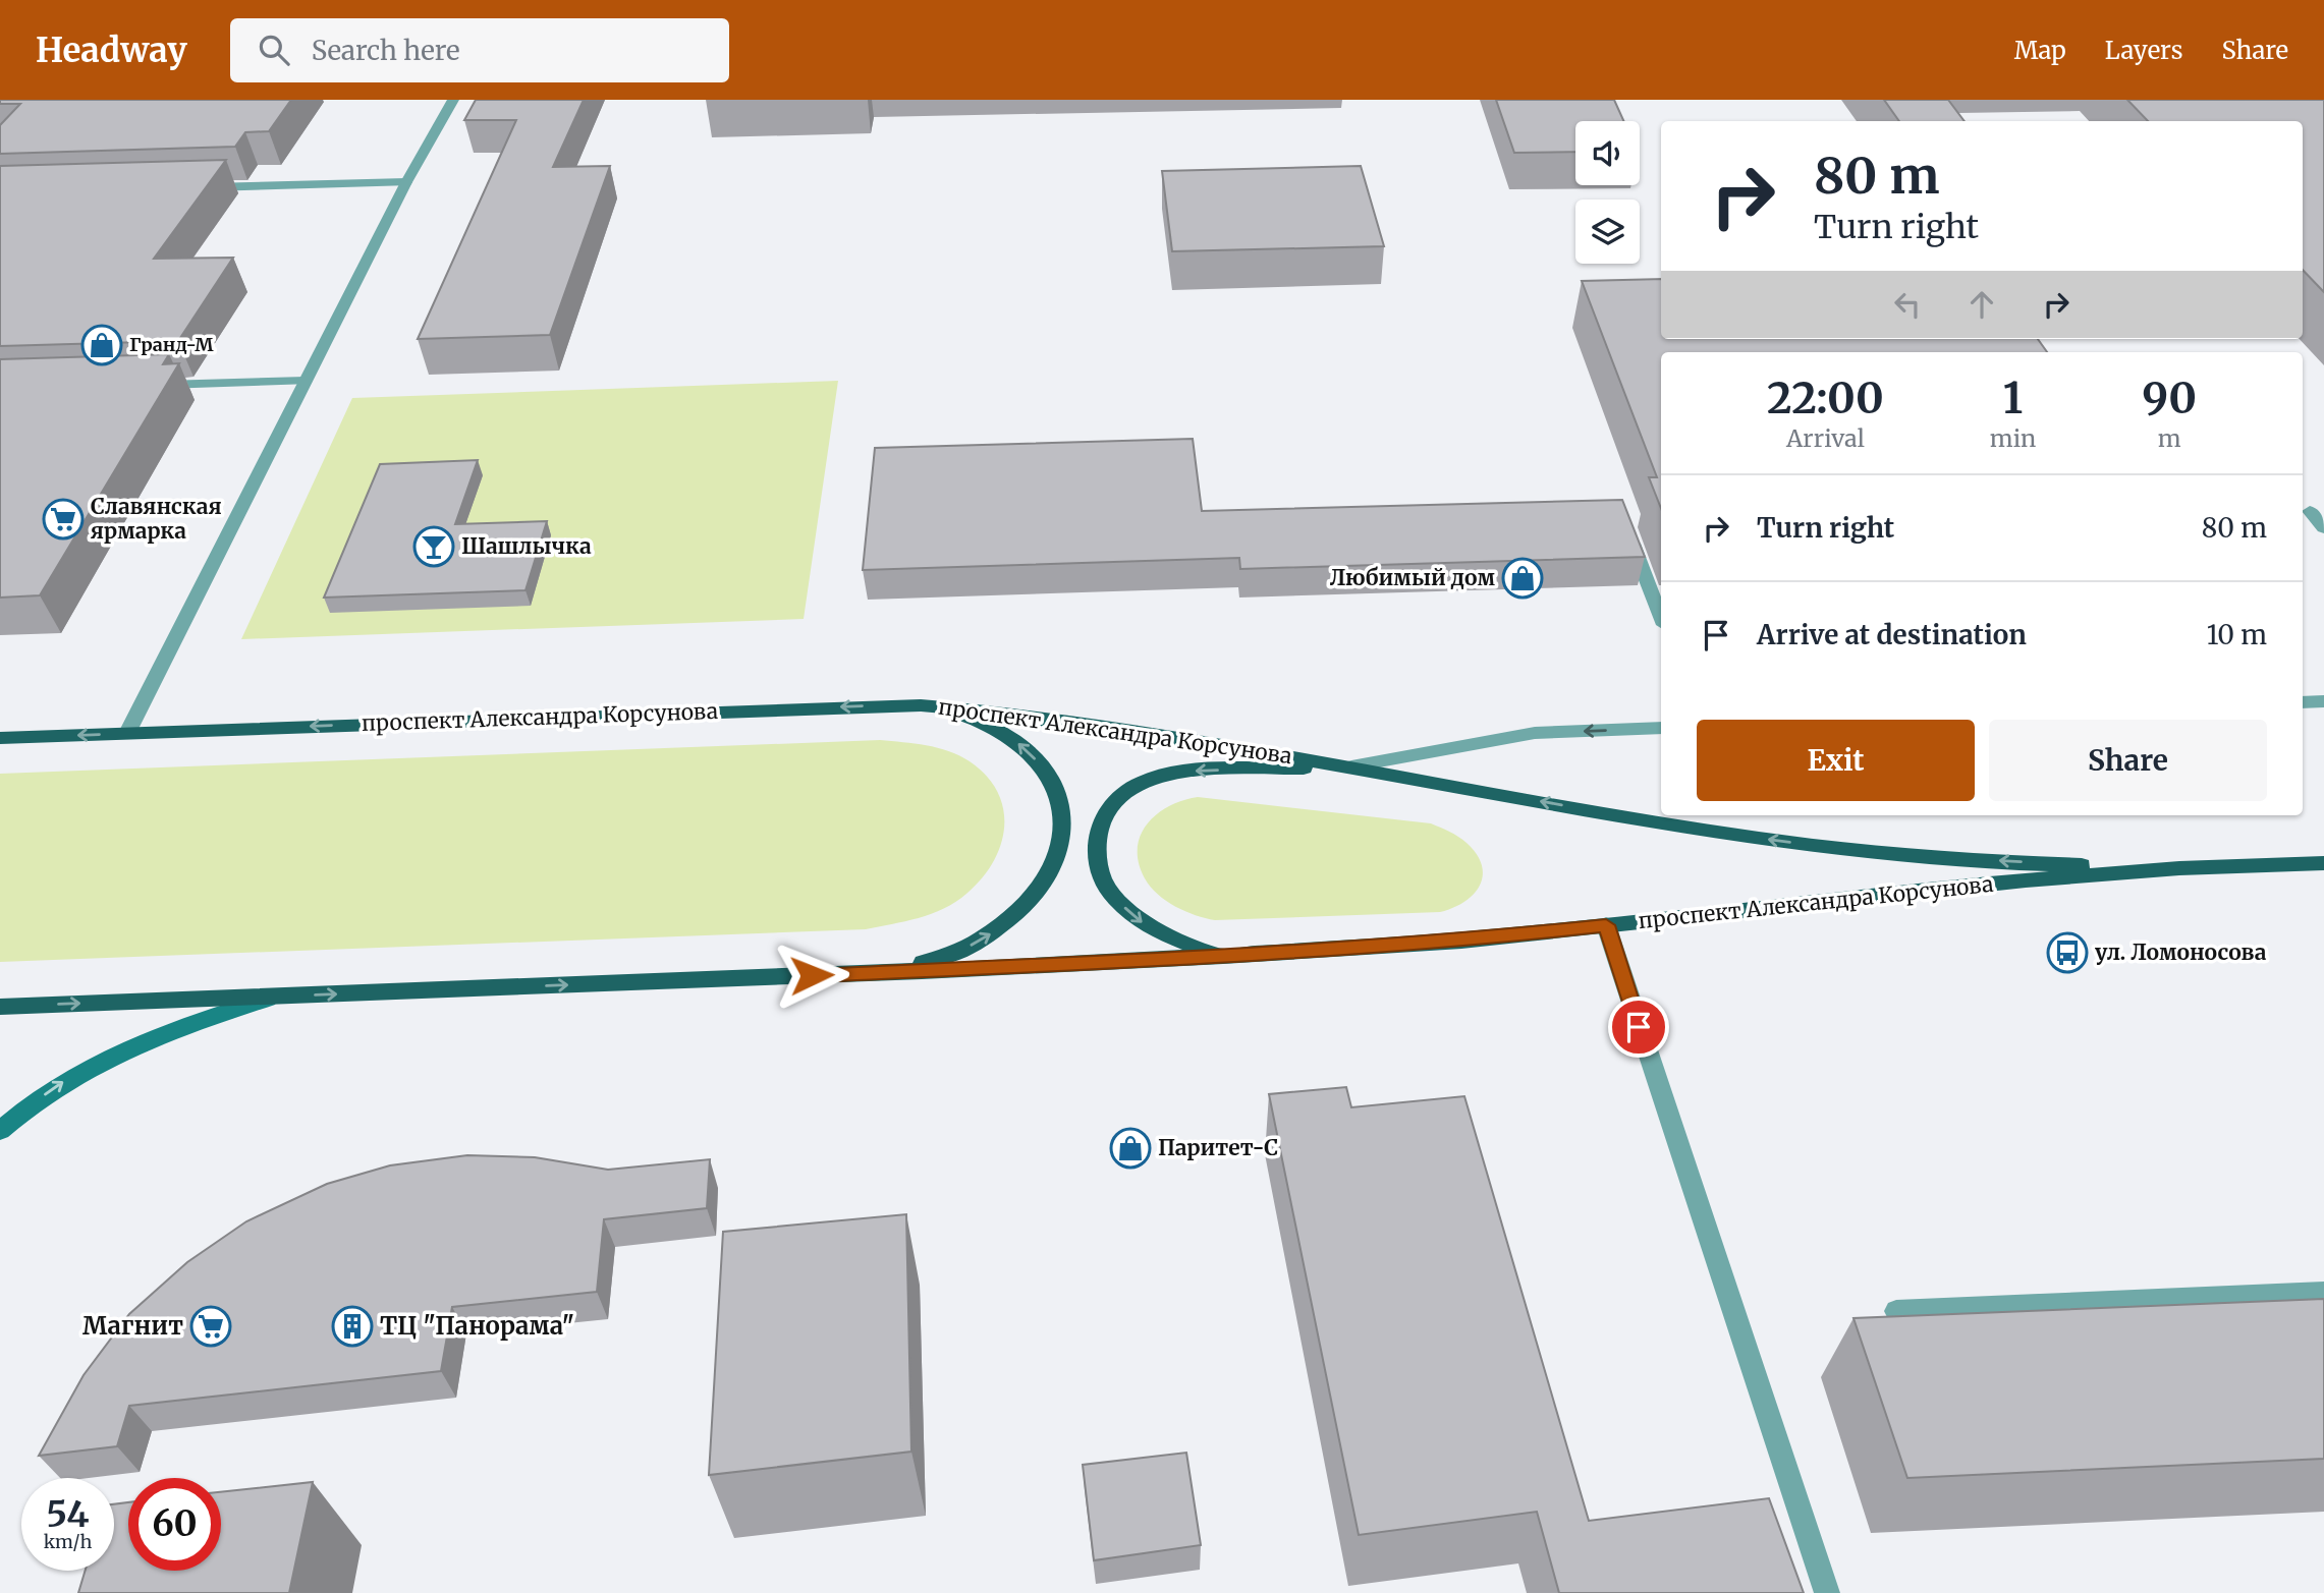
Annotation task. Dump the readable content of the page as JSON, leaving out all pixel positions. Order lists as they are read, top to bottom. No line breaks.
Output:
{"streets":{"main road":["проспект Александра Корсунова"]},"places":{"shop":["Гранд-М","Любимый дом","Паритет-С"],"supermarket":["Славянская ярмарка","Магнит"],"bar":["Шашлычка"],"bus stop":["ул. Ломоносова"],"building":["ТЦ \"Панорама\""]},"page":{"header":"Headway","search":"Search here","nav":["Map","Layers","Share"],"turn":["80 m","Turn right"],"eta":["22:00","Arrival","1","min","90","m"],"list":[{"name":"Turn right","value":"80 m"},{"name":"Arrive at destination","value":"10 m"}],"buttons":["Exit","Share"],"speed":"54 km/h","limit":"60"}}
